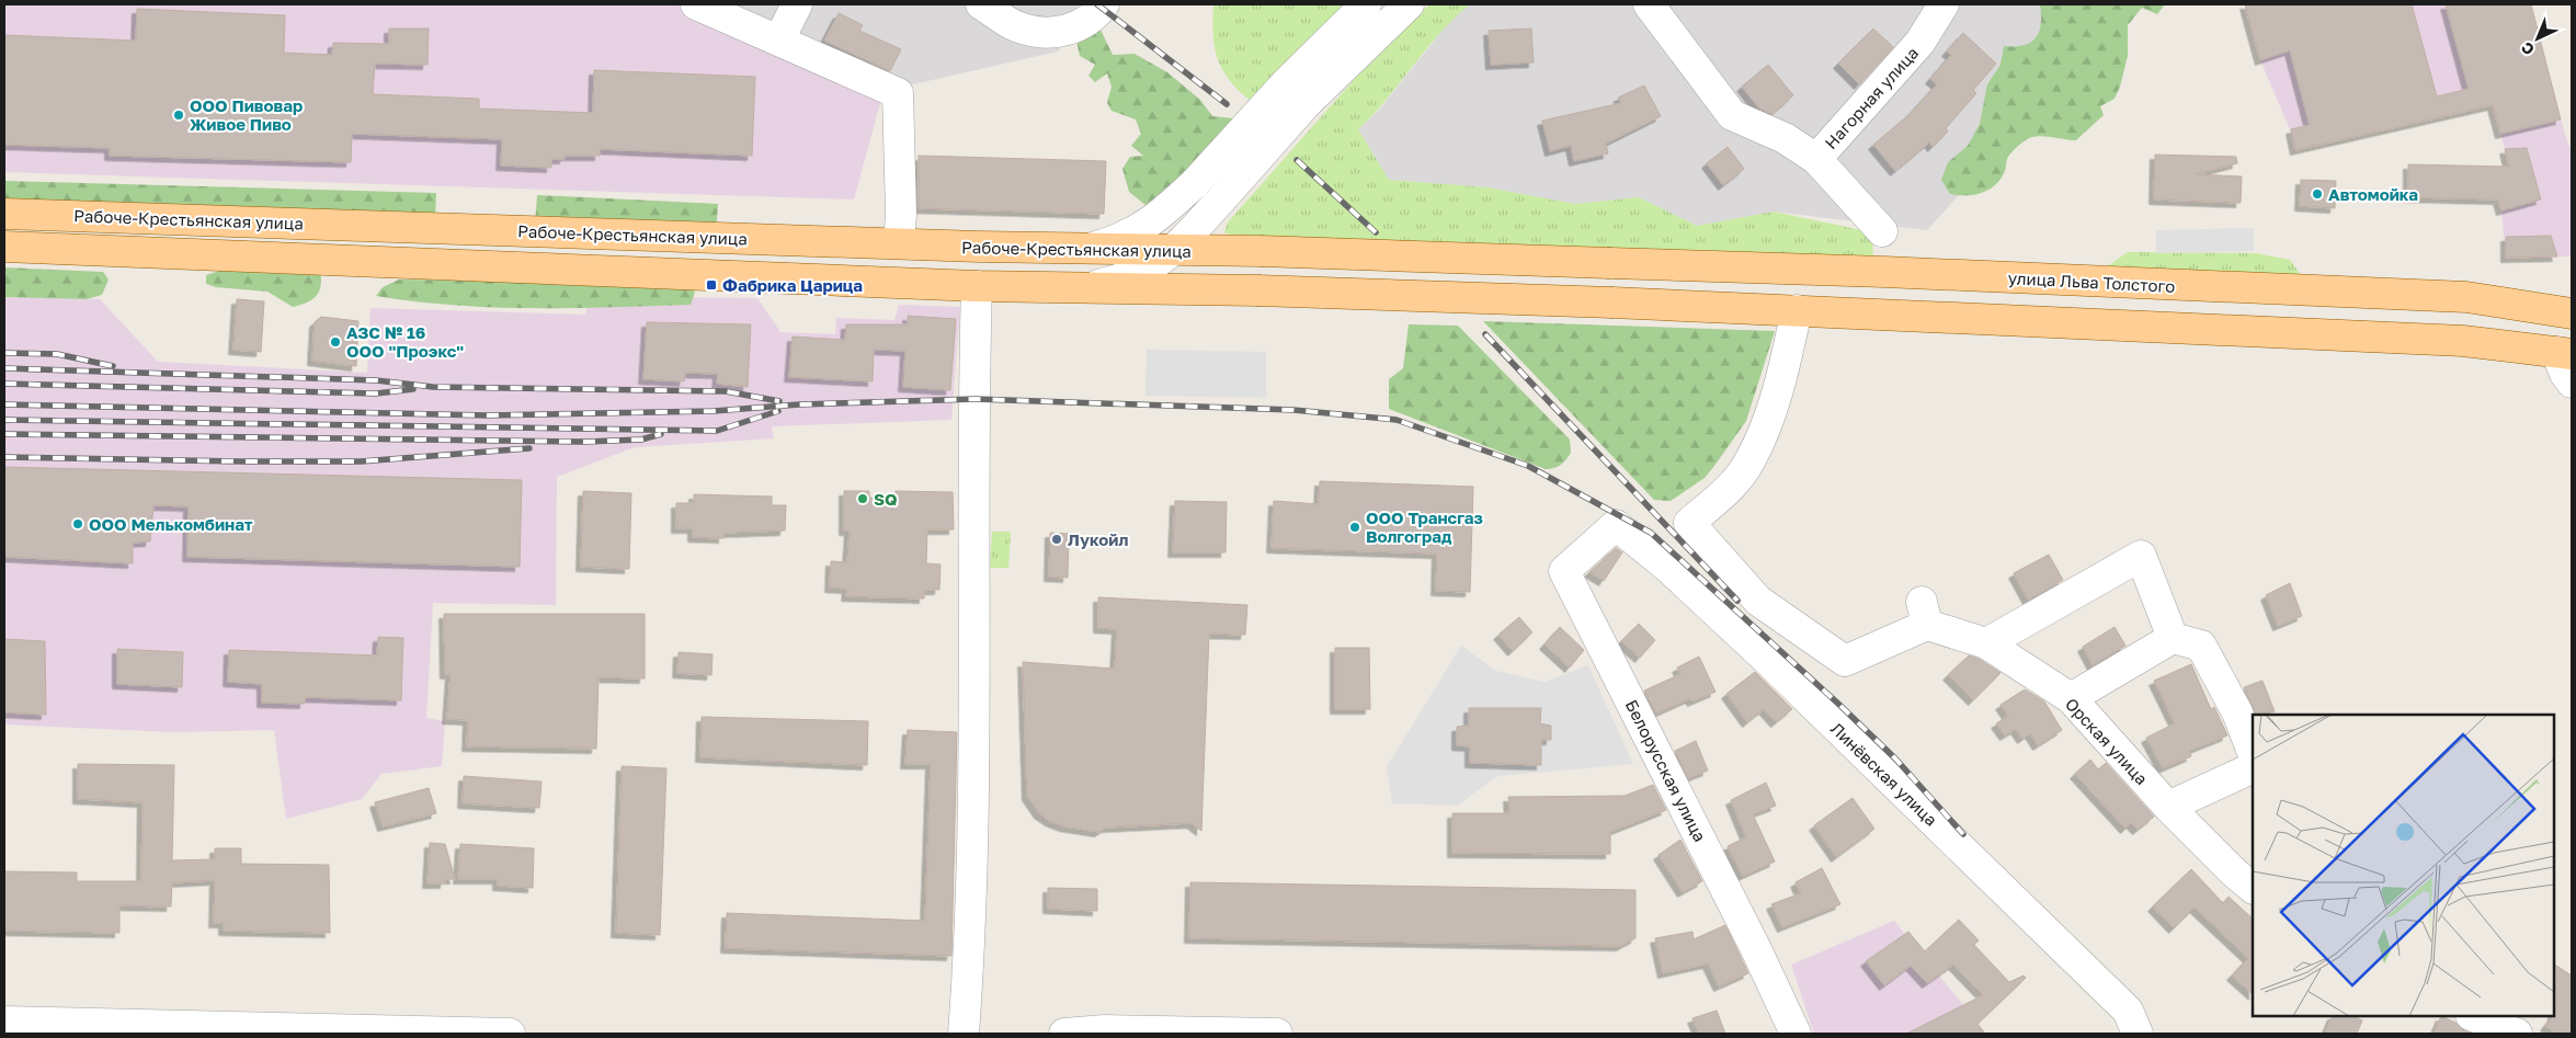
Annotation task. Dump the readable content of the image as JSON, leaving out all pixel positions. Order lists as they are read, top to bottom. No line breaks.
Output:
{"streets":{"main road":["Рабоче-Крестьянская улица","улица Льва Толстого"],"street":["Нагорная улица","Орская улица","Белорусская улица","Линёвская улица"]},"crossings":[["Рабоче-Крестьянская улица","улица Льва Толстого"],["Рабоче-Крестьянская улица","Орская улица"],["Белорусская улица","Линёвская улица"]],"places":{"other":["ООО Пивовар Живое Пиво","Автомойка","АЗС № 16 ООО \"Проэкс\"","SQ","ООО Мелькомбинат","ООО Трансгаз Волгоград","Лукойл"],"transit":["Фабрика Царица"]},"north":"bottom left"}
